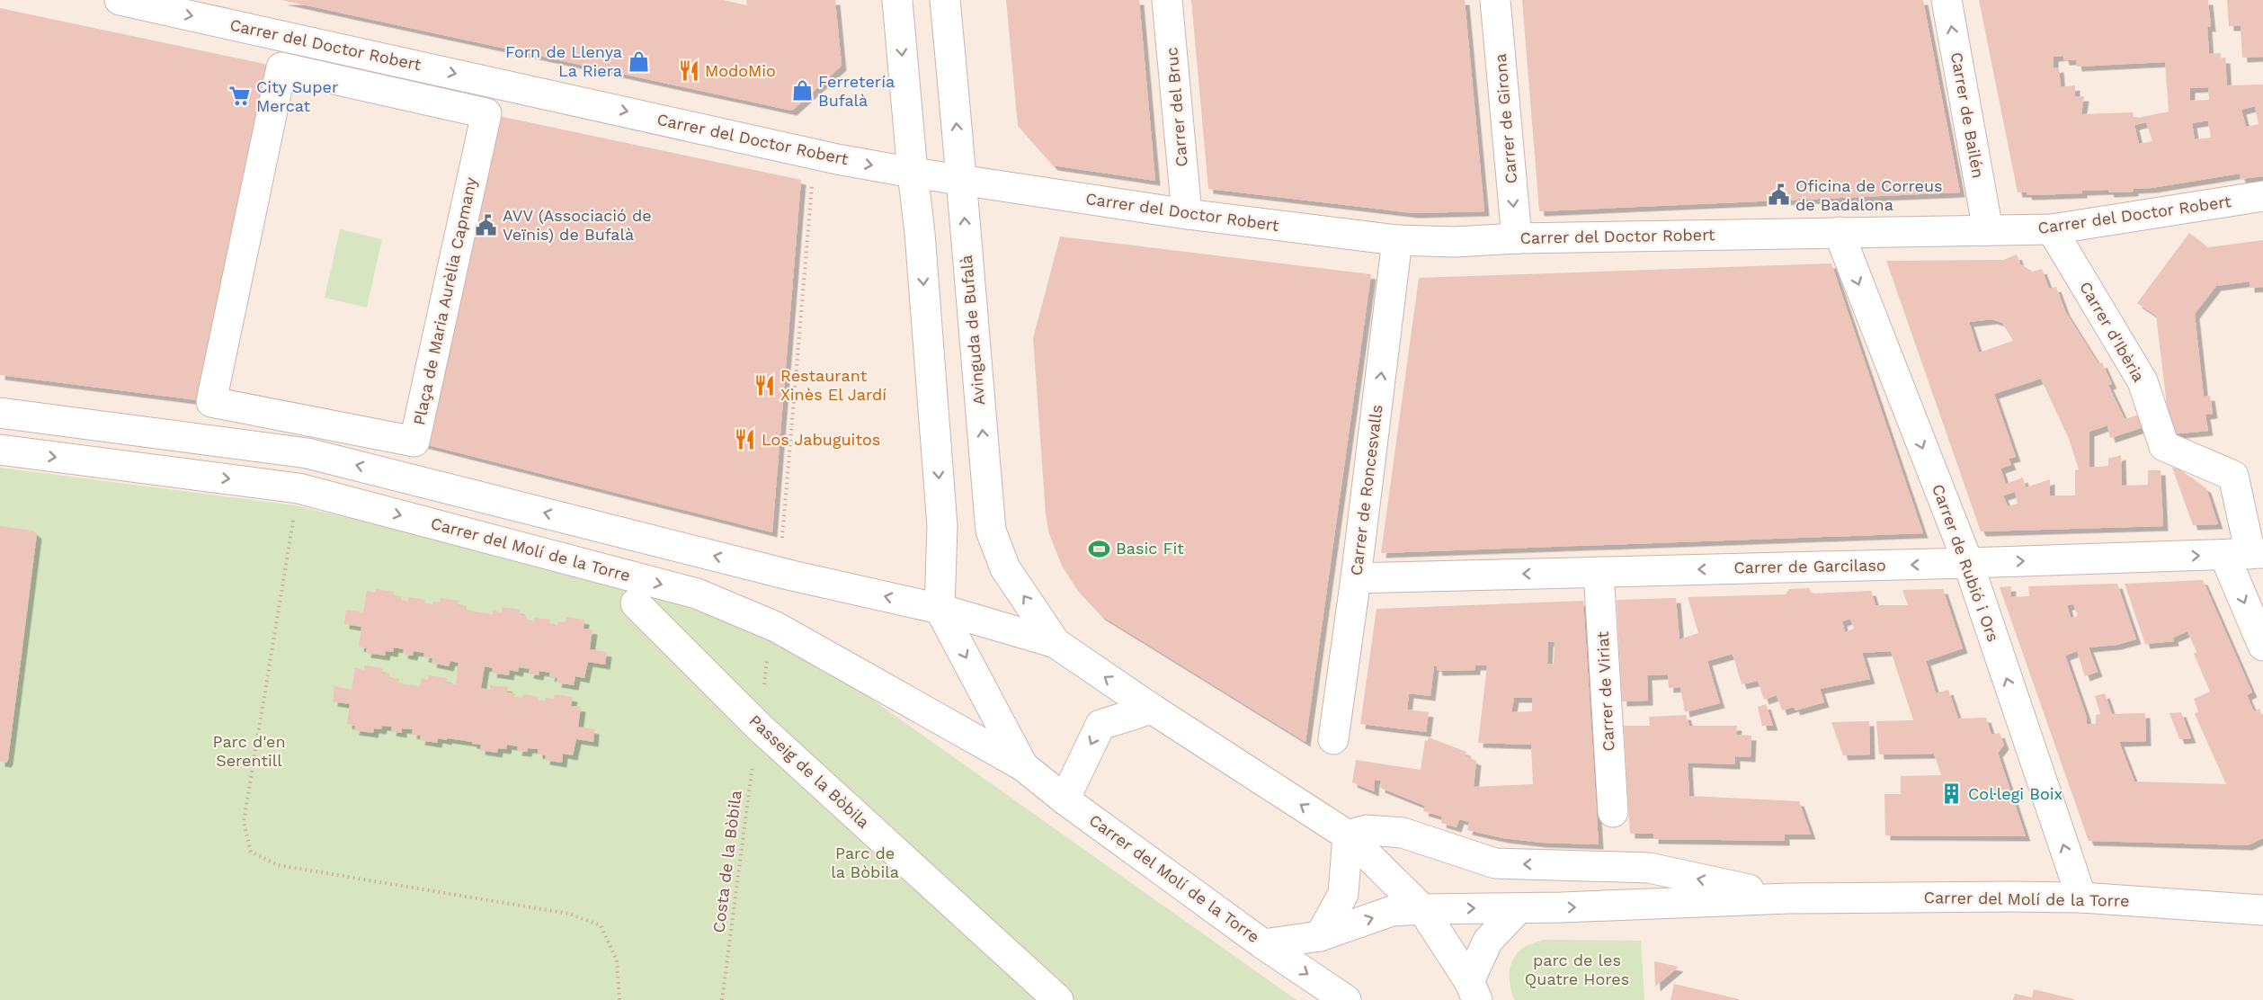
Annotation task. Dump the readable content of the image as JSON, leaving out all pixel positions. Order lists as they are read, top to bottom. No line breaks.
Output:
{"streets":{"street":["Carrer del Doctor Robert","Carrer del Bruc","Carrer de Bailén","Carrer de Girona","Plaça de Maria Aurèlia Capmany","Avinguda de Bufalà","Carrer d'Ibèria","Carrer de Roncesvalls","Carrer del Molí de la Torre","Carrer de Rubió i Ors","Carrer de Garcilaso","Carrer de Viriat","Passeig de la Bòbila"],"path":["Costa de la Bòbila"]},"crossings":[["Carrer del Doctor Robert","Carrer del Bruc"],["Carrer del Doctor Robert","Carrer de Bailén"],["Carrer del Doctor Robert","Carrer de Girona"],["Carrer del Doctor Robert","Avinguda de Bufalà"],["Carrer del Doctor Robert","Carrer d'Ibèria"],["Carrer del Doctor Robert","Carrer de Roncesvalls"],["Carrer del Doctor Robert","Carrer de Rubió i Ors"],["Carrer d'Ibèria","Carrer de Garcilaso"],["Carrer de Roncesvalls","Carrer de Garcilaso"],["Carrer del Molí de la Torre","Carrer de Rubió i Ors"],["Carrer de Rubió i Ors","Carrer de Garcilaso"],["Carrer de Garcilaso","Carrer de Viriat"],["Passeig de la Bòbila","Costa de la Bòbila"]],"one_way":["Carrer del Doctor Robert","Carrer de Bailén","Carrer de Girona","Carrer de Roncesvalls"],"parks":["Parc d'en Serentill","Parc de la Bòbila","parc de les Quatre Hores"],"places":{"shop":["Forn de Llenya La Riera","Ferretería Bufalà"],"restaurant":["ModoMio","Restaurant Xinès El Jardí","Los Jabuguitos"],"supermarket":["City Super Mercat"],"public building":["Oficina de Correus de Badalona","AVV (Associació de Veïnis) de Bufalà"],"sports":["Basic Fit"],"building":["Col·legi Boix"]}}
